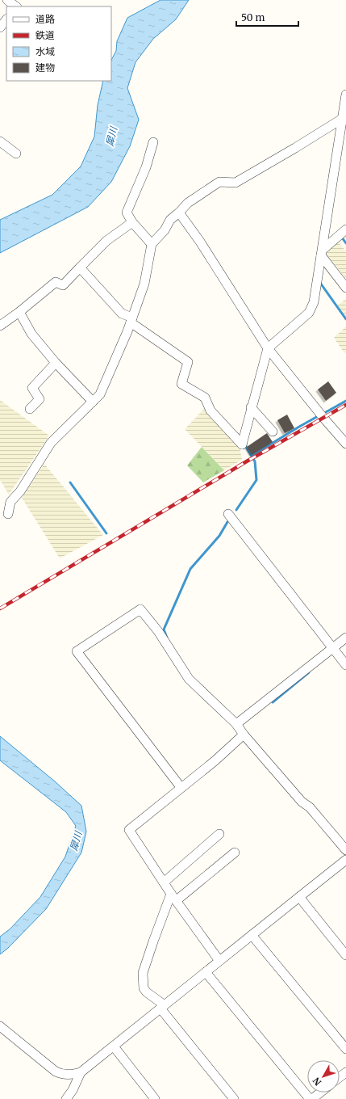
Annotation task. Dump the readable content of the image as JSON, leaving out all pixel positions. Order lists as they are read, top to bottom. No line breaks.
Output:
{"water":["犀川"],"legend":["道路","鉄道","水域","建物"],"scale_bar":"50 m","north":"bottom left"}
